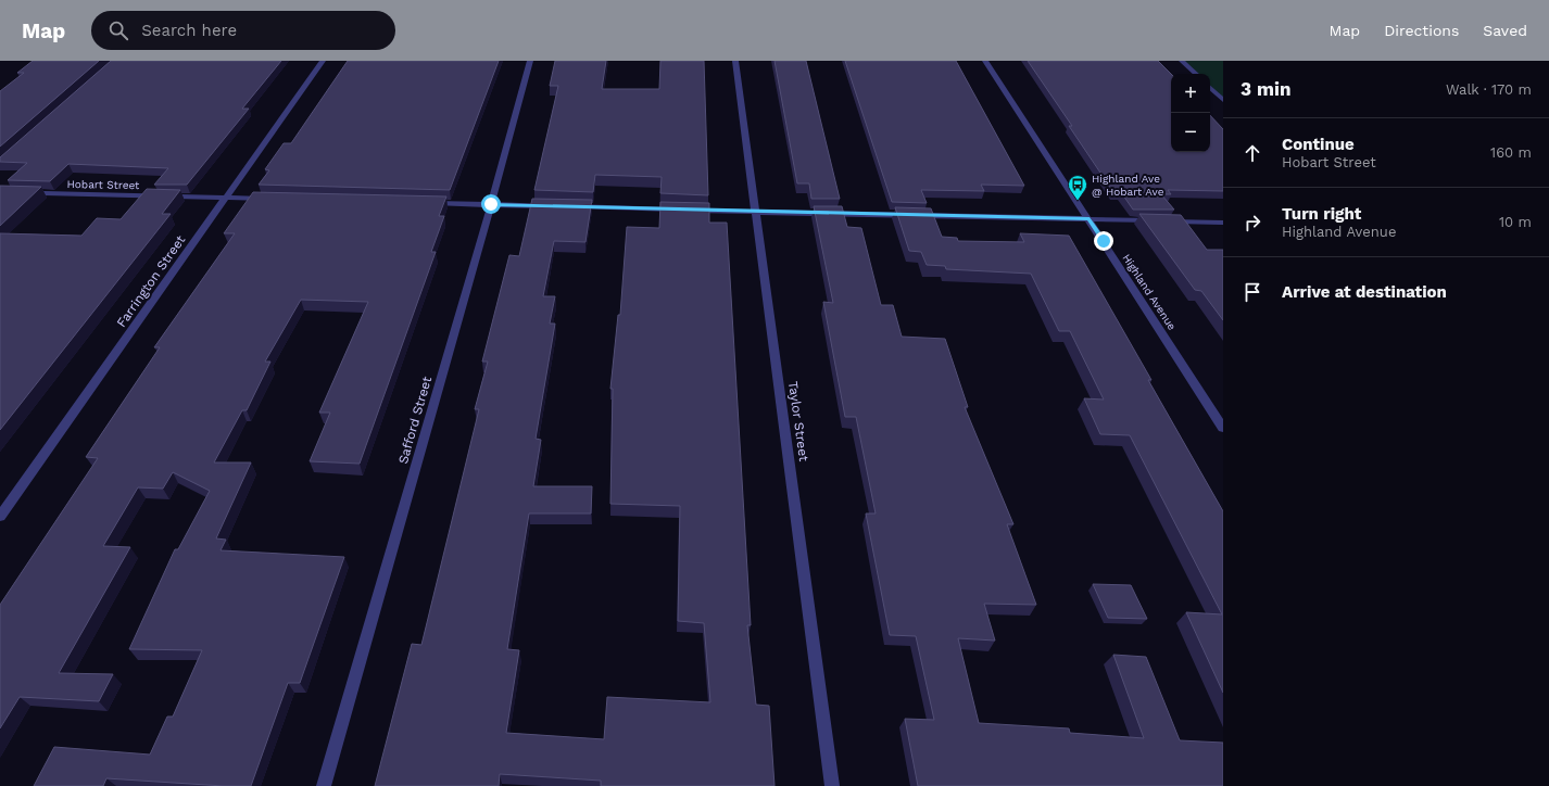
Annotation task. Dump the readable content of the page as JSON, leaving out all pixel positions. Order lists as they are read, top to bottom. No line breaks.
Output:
{"streets":{"street":["Hobart Street","Farrington Street","Highland Avenue","Safford Street","Taylor Street"]},"crossings":[["Hobart Street","Farrington Street"]],"places":{"bus stop":["Highland Ave @ Hobart Ave"]},"page":{"header":"Map","search":"Search here","nav":["Map","Directions","Saved"],"heading":["3 min","Walk · 170 m"],"map_buttons":["+","−"],"list":[["Continue","Hobart Street","160 m"],["Turn right","Highland Avenue","10 m"],"Arrive at destination"]}}
